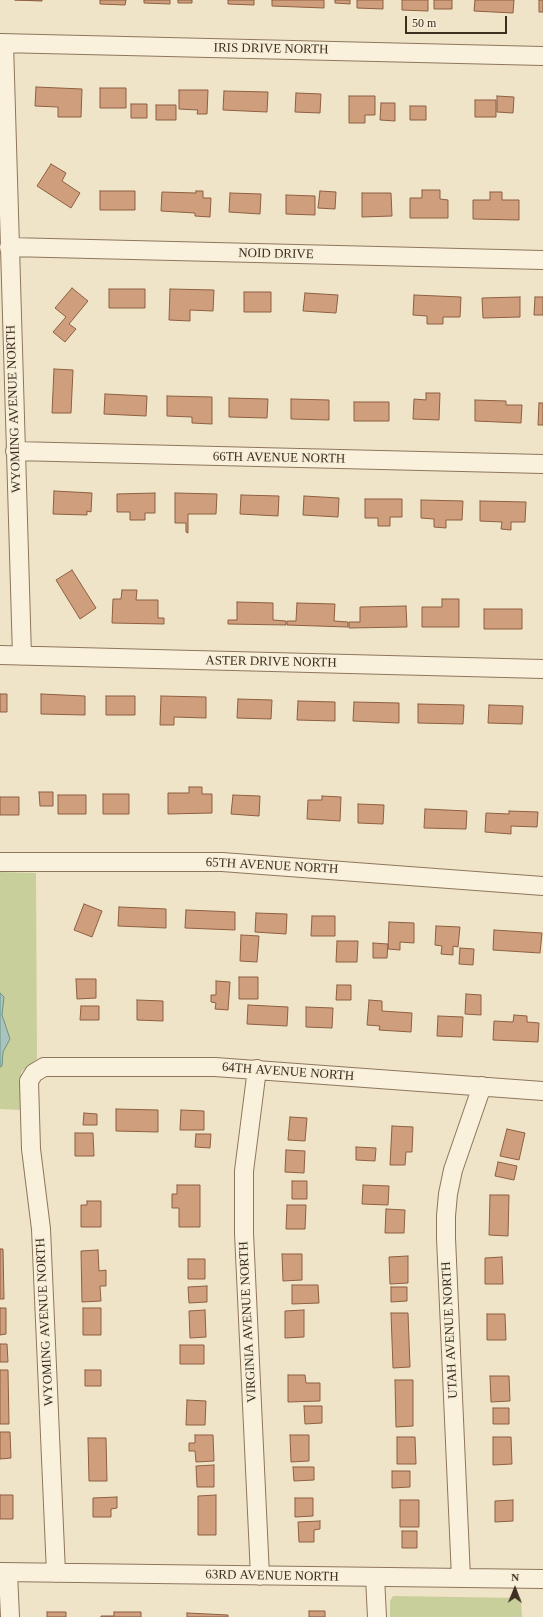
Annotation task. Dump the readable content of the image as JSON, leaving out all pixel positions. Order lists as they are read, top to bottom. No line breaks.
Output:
{"streets":{"street":["IRIS DRIVE NORTH","NOID DRIVE","WYOMING AVENUE NORTH","66TH AVENUE NORTH","ASTER DRIVE NORTH","65TH AVENUE NORTH","64TH AVENUE NORTH","VIRGINIA AVENUE NORTH","UTAH AVENUE NORTH","63RD AVENUE NORTH"]},"crossings":[["IRIS DRIVE NORTH","WYOMING AVENUE NORTH"],["NOID DRIVE","WYOMING AVENUE NORTH"],["WYOMING AVENUE NORTH","66TH AVENUE NORTH"],["WYOMING AVENUE NORTH","ASTER DRIVE NORTH"],["WYOMING AVENUE NORTH","64TH AVENUE NORTH"],["WYOMING AVENUE NORTH","63RD AVENUE NORTH"],["64TH AVENUE NORTH","VIRGINIA AVENUE NORTH"],["64TH AVENUE NORTH","UTAH AVENUE NORTH"],["VIRGINIA AVENUE NORTH","63RD AVENUE NORTH"],["UTAH AVENUE NORTH","63RD AVENUE NORTH"]],"scale_bar":"50 m","north":"top"}
